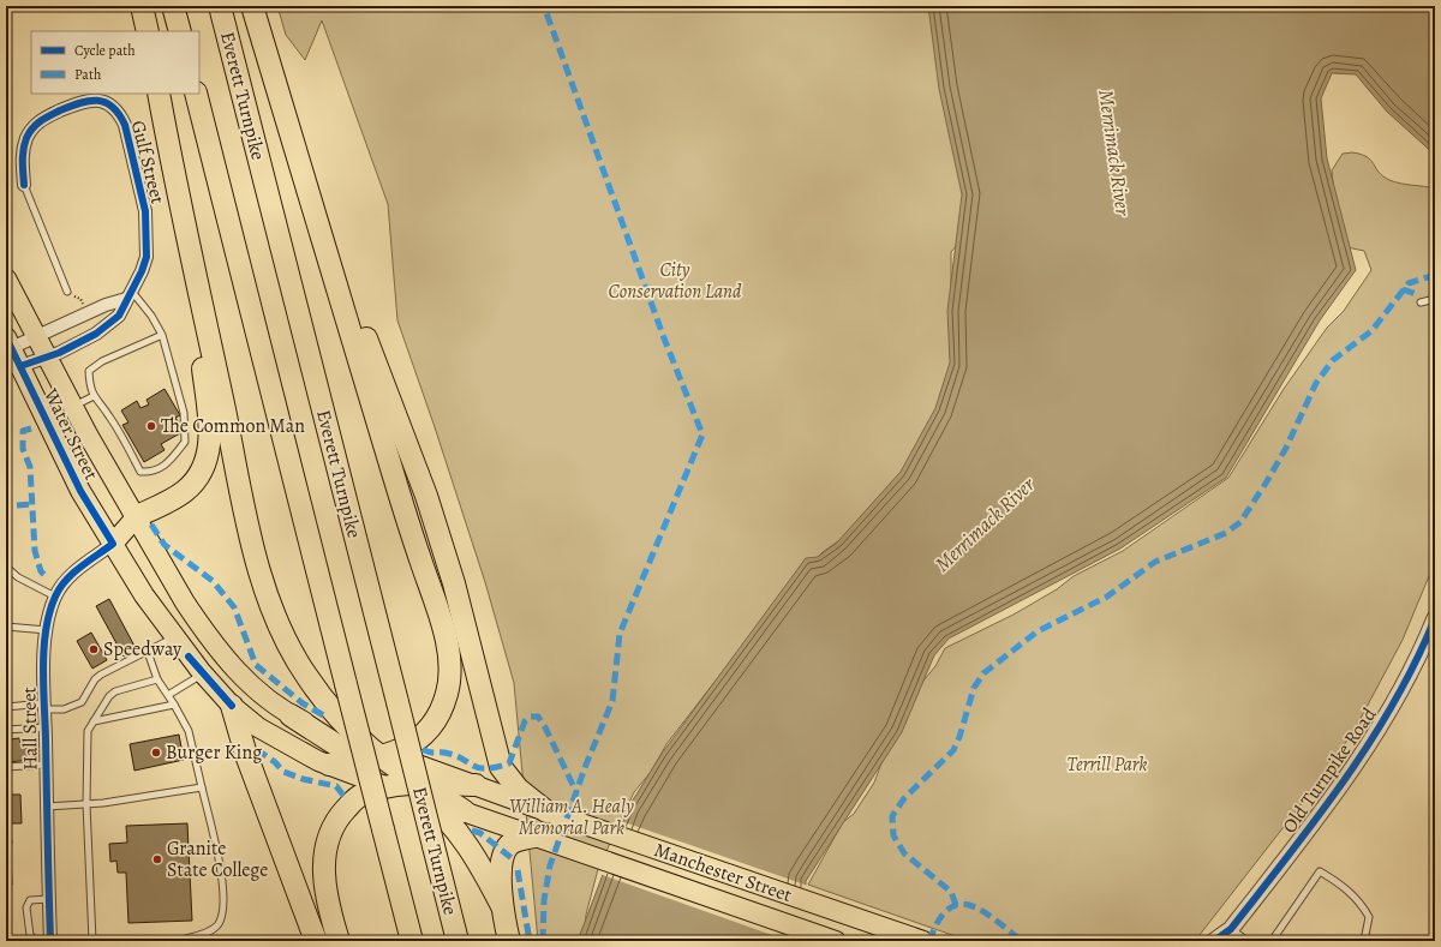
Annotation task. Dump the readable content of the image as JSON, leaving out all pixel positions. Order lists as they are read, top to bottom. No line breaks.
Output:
{"streets":{"highway":["Everett Turnpike"],"main road":["Water Street","Hall Street","Manchester Street"],"street":["Gulf Street","Old Turnpike Road"]},"crossings":[["Gulf Street","Water Street"],["Water Street","Hall Street"]],"water":["Merrimack River"],"parks":["City Conservation Land","Terrill Park","William A. Healy Memorial Park"],"places":["The Common Man","Speedway","Burger King","Granite State College"],"legend":["Cycle path","Path"]}
